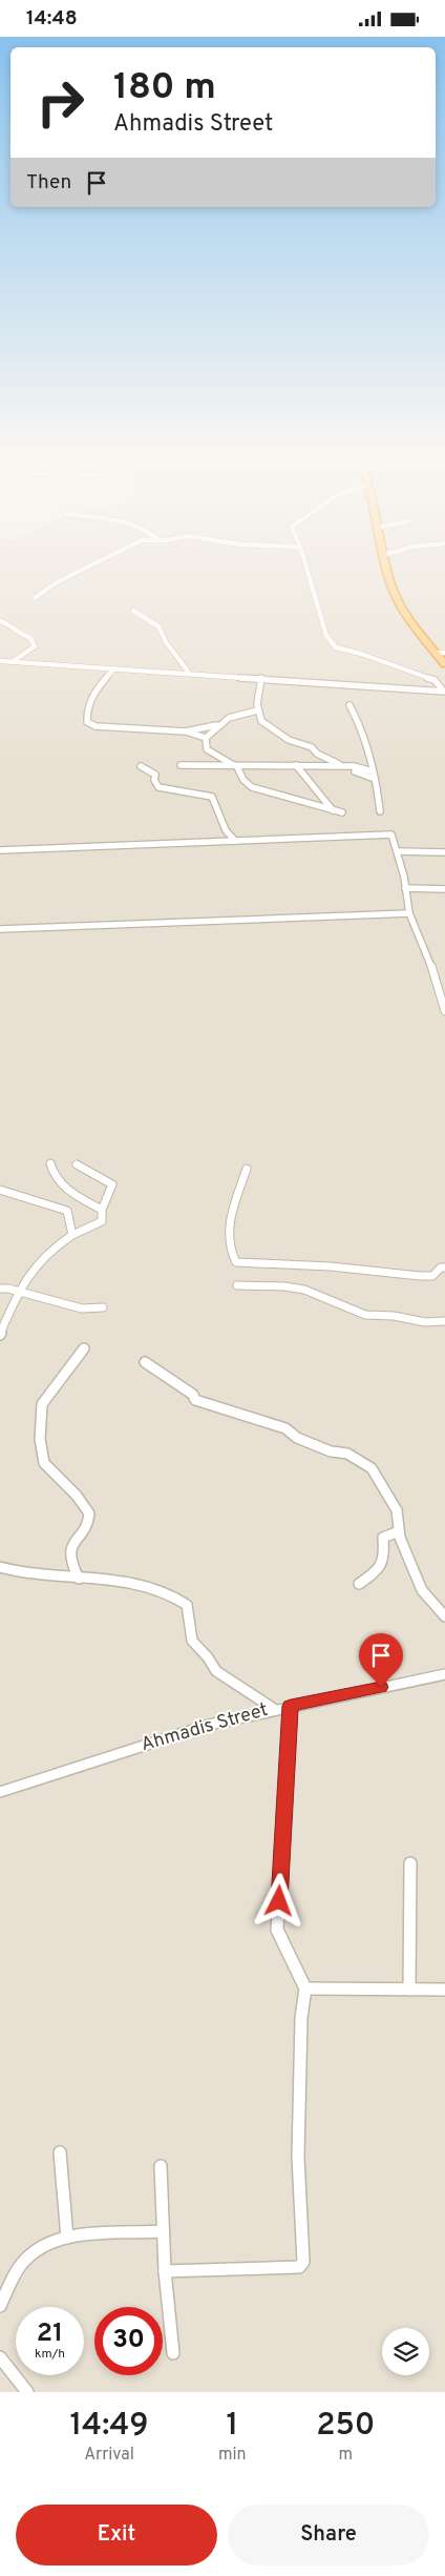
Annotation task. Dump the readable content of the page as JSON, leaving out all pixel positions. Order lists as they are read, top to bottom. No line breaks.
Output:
{"streets":{"street":["Ahmadis Street"]},"page":{"status":"14:48","turn":["180 m","Ahmadis Street"],"then":"Then","speed":"21 km/h","limit":"30","eta":["14:49","Arrival","1","min","250","m"],"buttons":["Exit","Share"]}}
